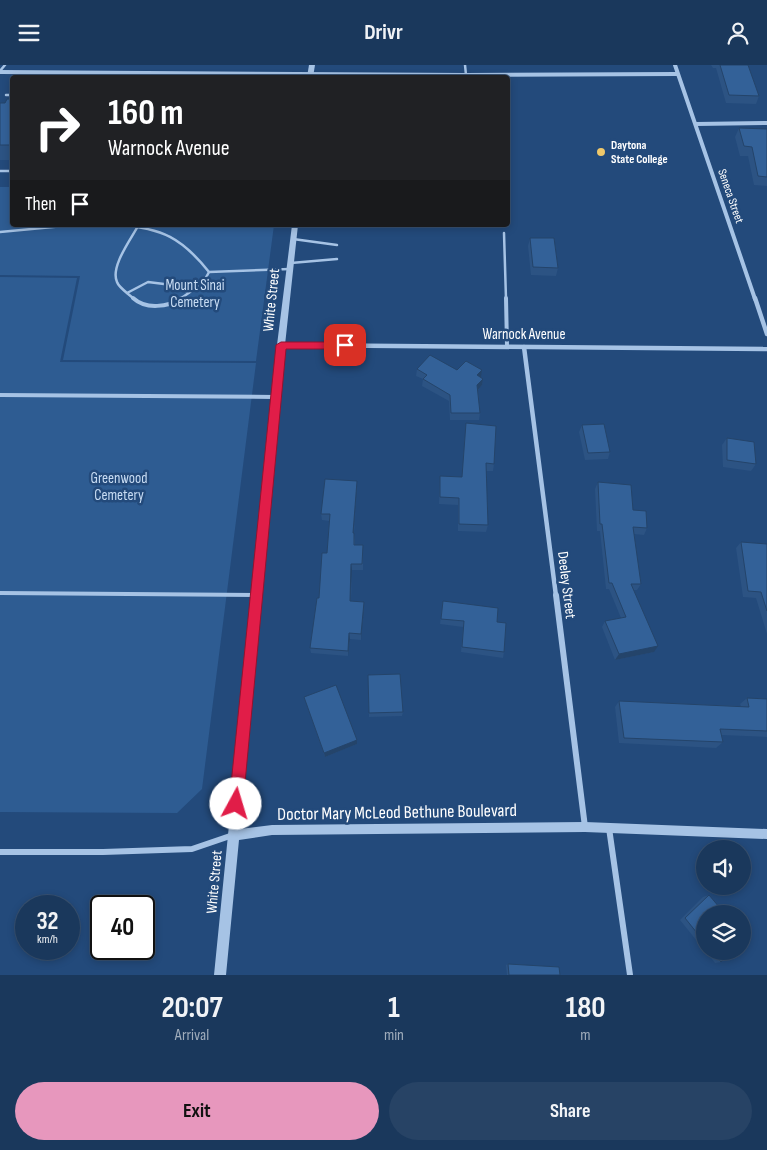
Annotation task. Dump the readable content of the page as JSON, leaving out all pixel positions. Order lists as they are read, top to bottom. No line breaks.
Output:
{"streets":{"street":["Seneca Street","White Street","Warnock Avenue","Deeley Street","Doctor Mary McLeod Bethune Boulevard"]},"crossings":[["White Street","Warnock Avenue"],["White Street","Doctor Mary McLeod Bethune Boulevard"],["Warnock Avenue","Deeley Street"],["Deeley Street","Doctor Mary McLeod Bethune Boulevard"]],"parks":["Mount Sinai Cemetery","Greenwood Cemetery"],"places":["Daytona State College"],"page":{"header":"Drivr","turn":["160 m","Warnock Avenue"],"then":"Then","speed":"32 km/h","limit":"40","eta":["20:07","Arrival","1","min","180","m"],"buttons":["Exit","Share"]}}
